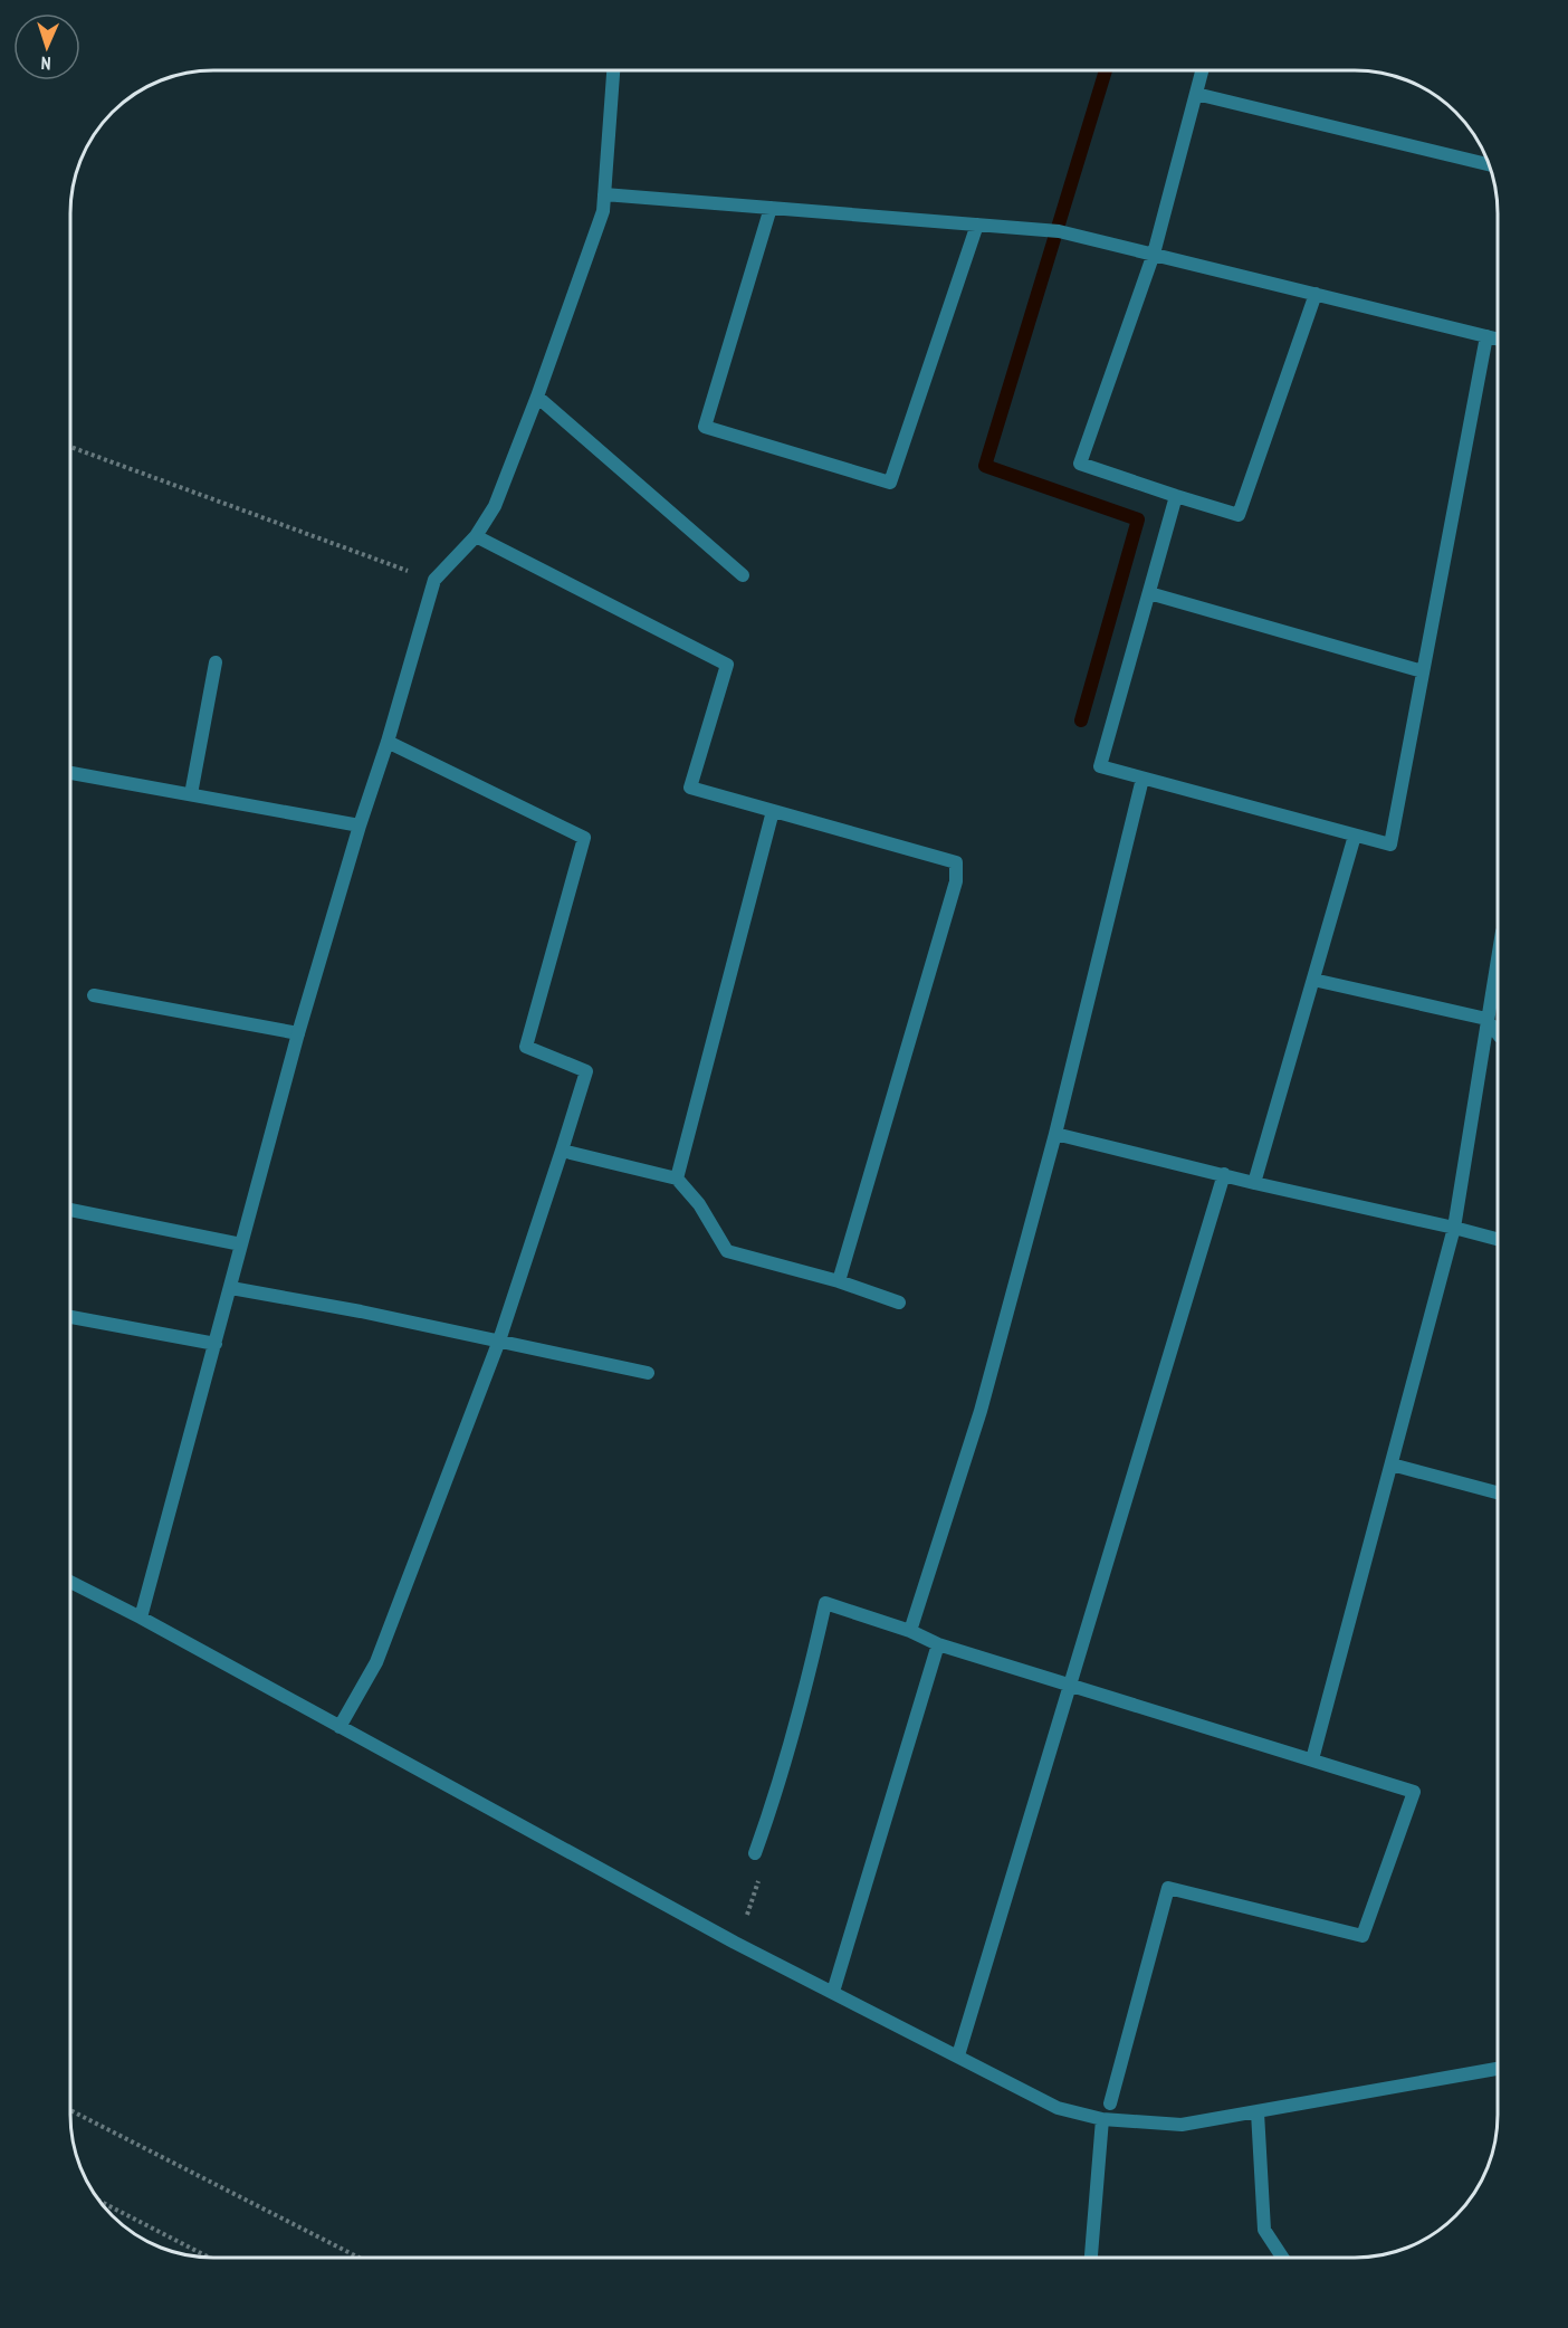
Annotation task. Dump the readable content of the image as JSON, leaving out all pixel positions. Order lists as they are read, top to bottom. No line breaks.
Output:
{"north":"bottom"}
